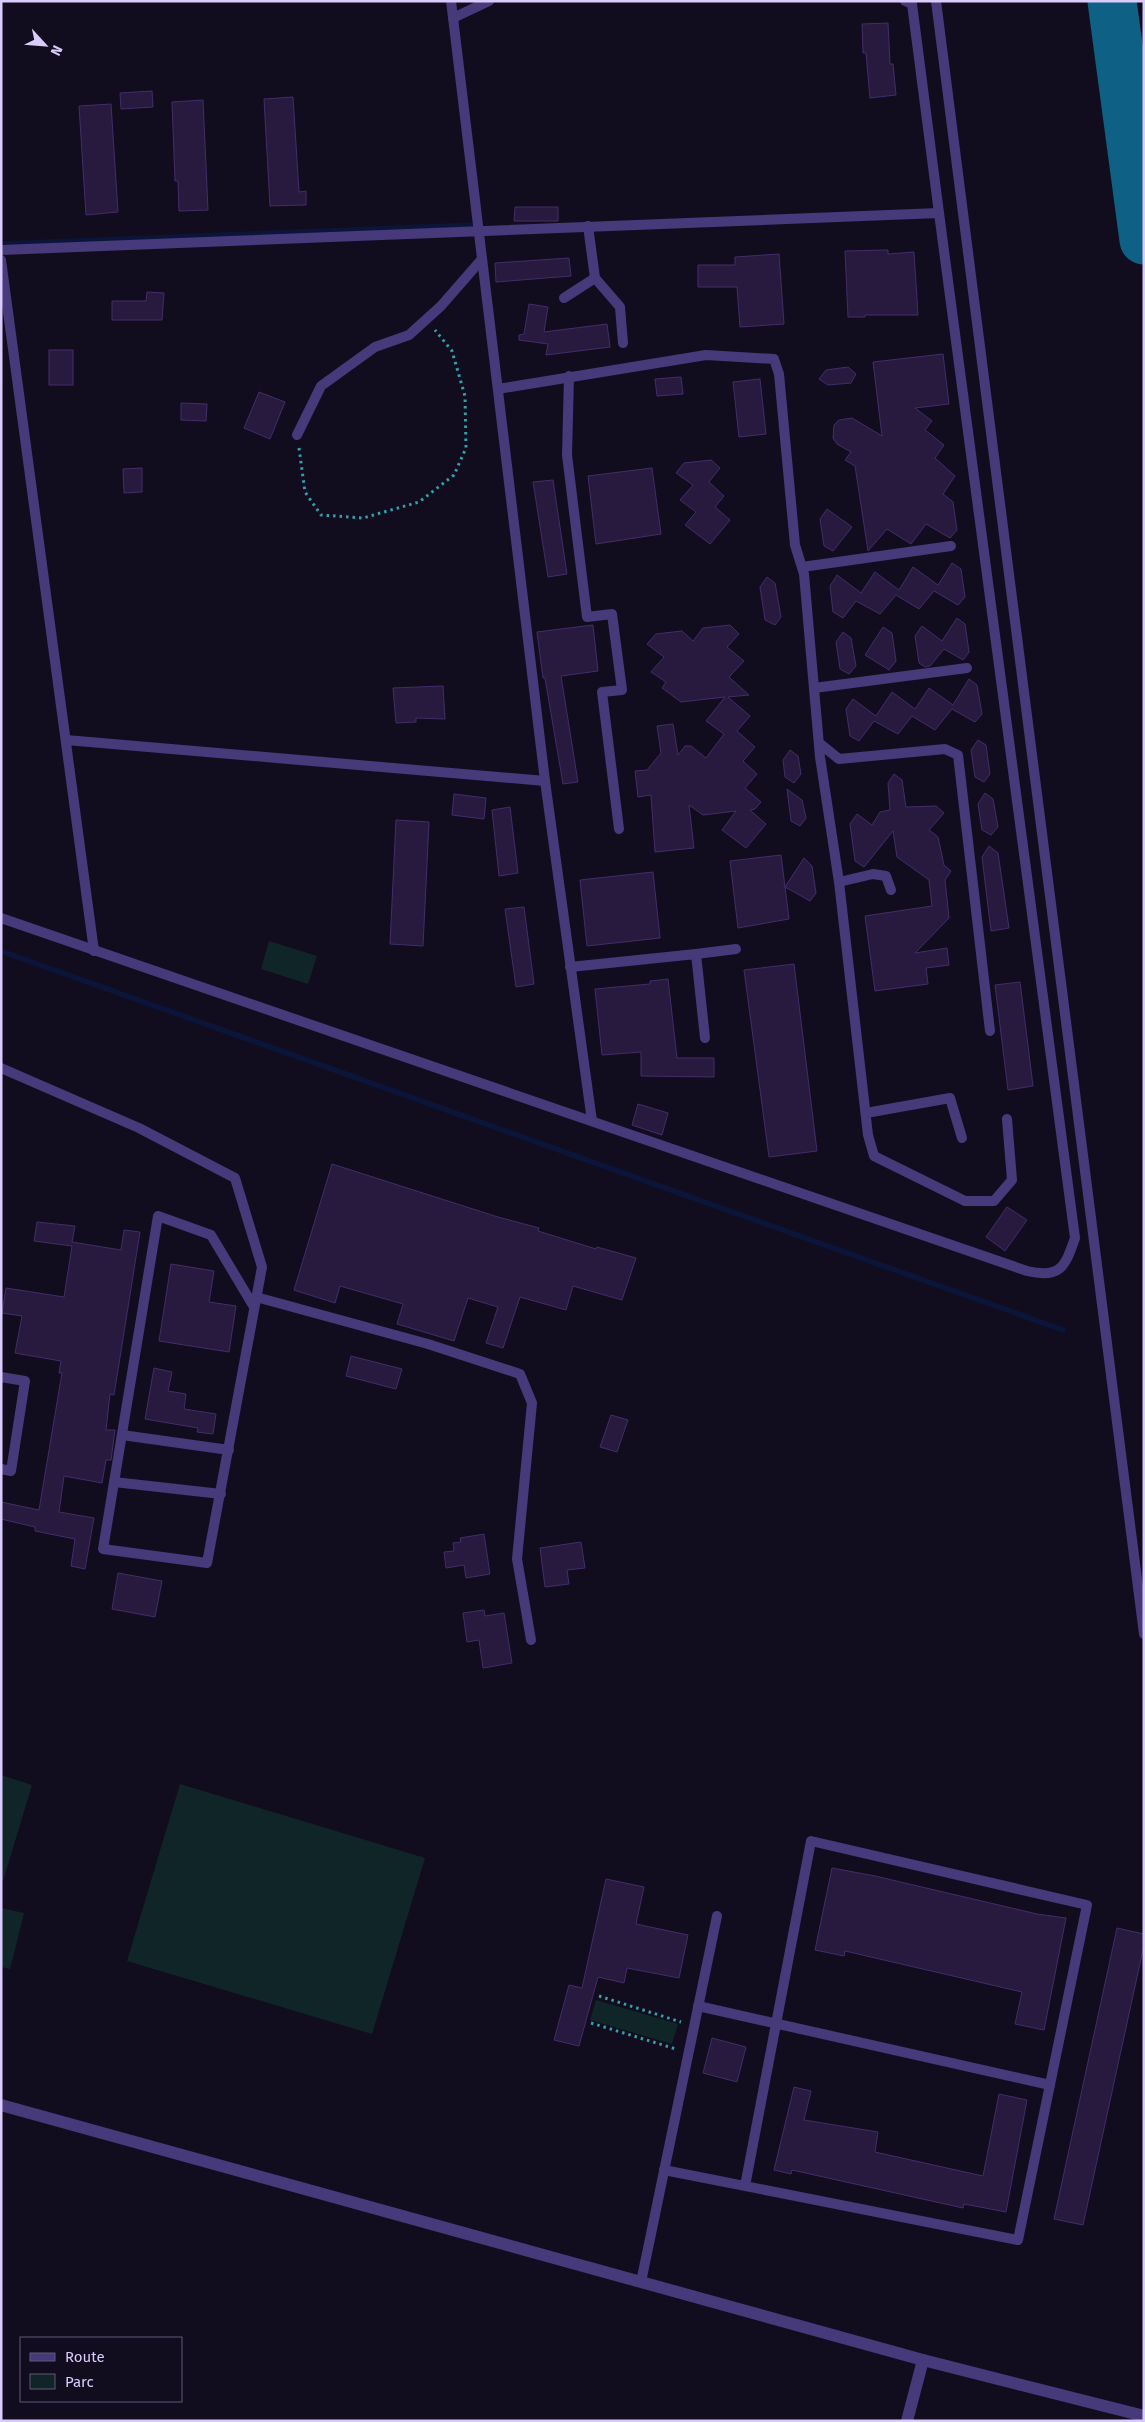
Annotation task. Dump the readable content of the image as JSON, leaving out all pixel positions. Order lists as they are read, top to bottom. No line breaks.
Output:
{"legend":["Route","Parc"],"north":"bottom right"}
